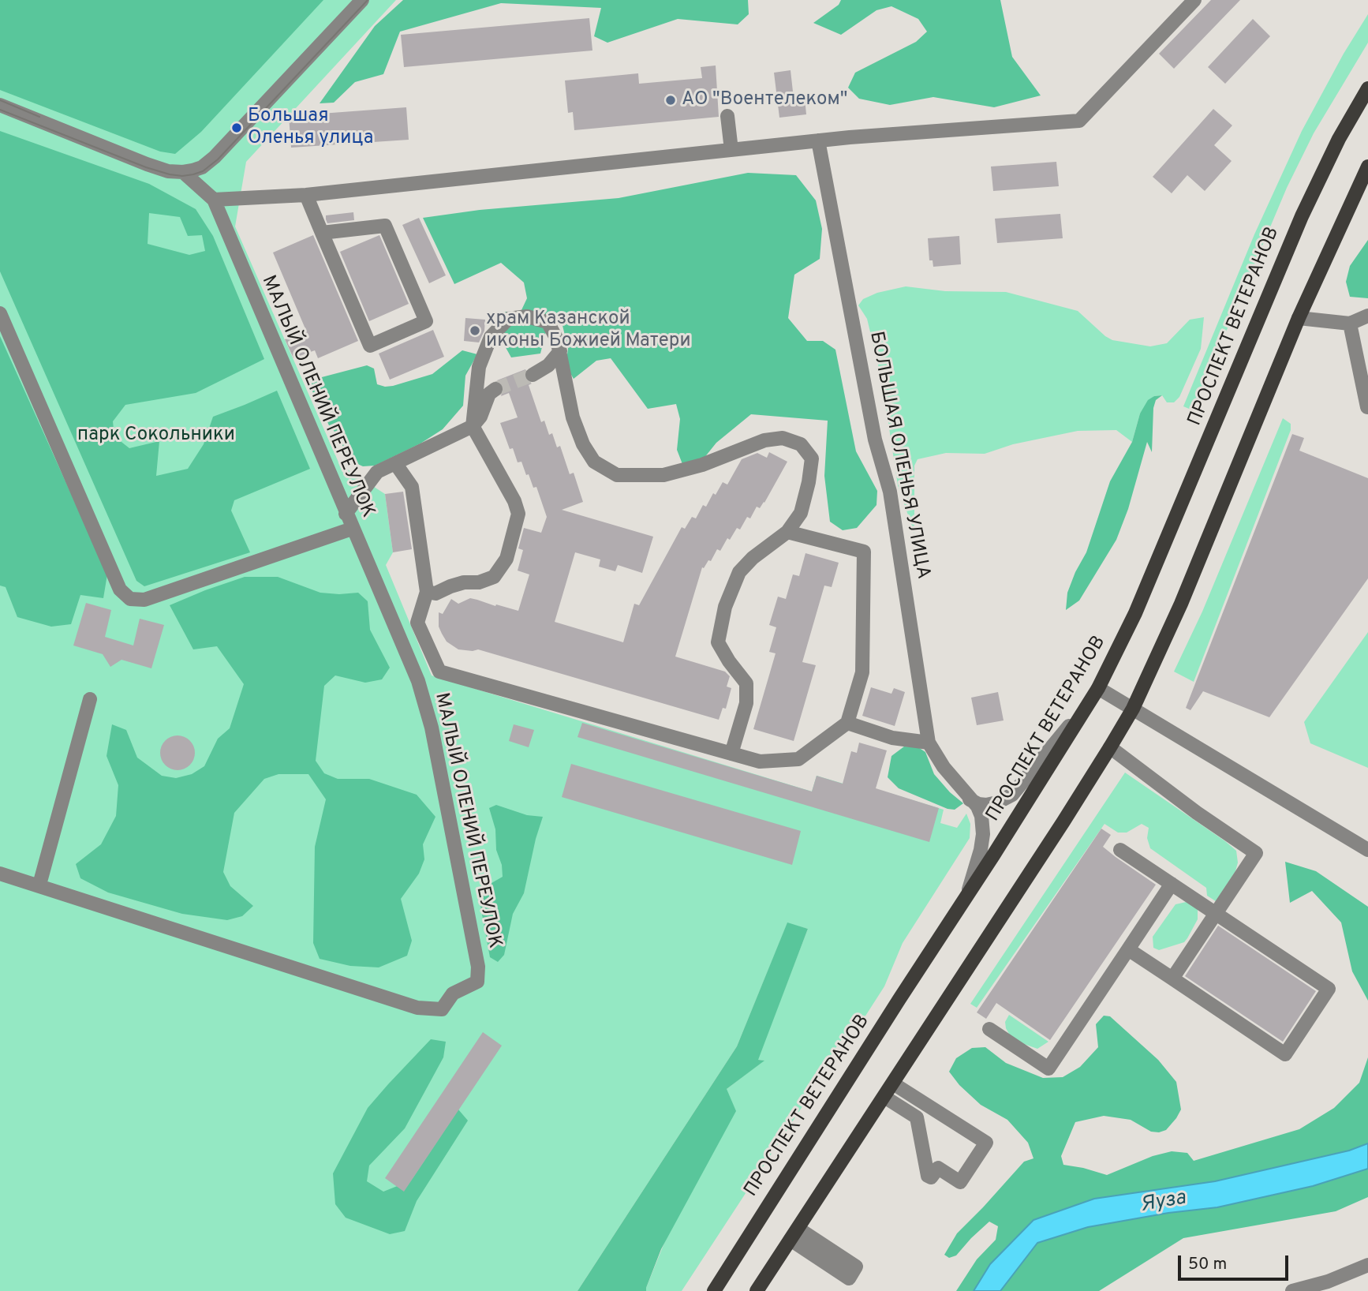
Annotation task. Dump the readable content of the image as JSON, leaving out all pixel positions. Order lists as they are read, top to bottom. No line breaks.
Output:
{"streets":{"main road":["ПРОСПЕКТ ВЕТЕРАНОВ"],"street":["МАЛЫЙ ОЛЕНИЙ ПЕРЕУЛОК","БОЛЬШАЯ ОЛЕНЬЯ УЛИЦА"]},"crossings":[["ПРОСПЕКТ ВЕТЕРАНОВ","БОЛЬШАЯ ОЛЕНЬЯ УЛИЦА"]],"water":["Яуза"],"parks":["парк Сокольники"],"places":["АО \"Воентелеком\"","Большая Оленья улица","храм Казанской иконы Божией Матери"],"scale_bar":"50 m"}
